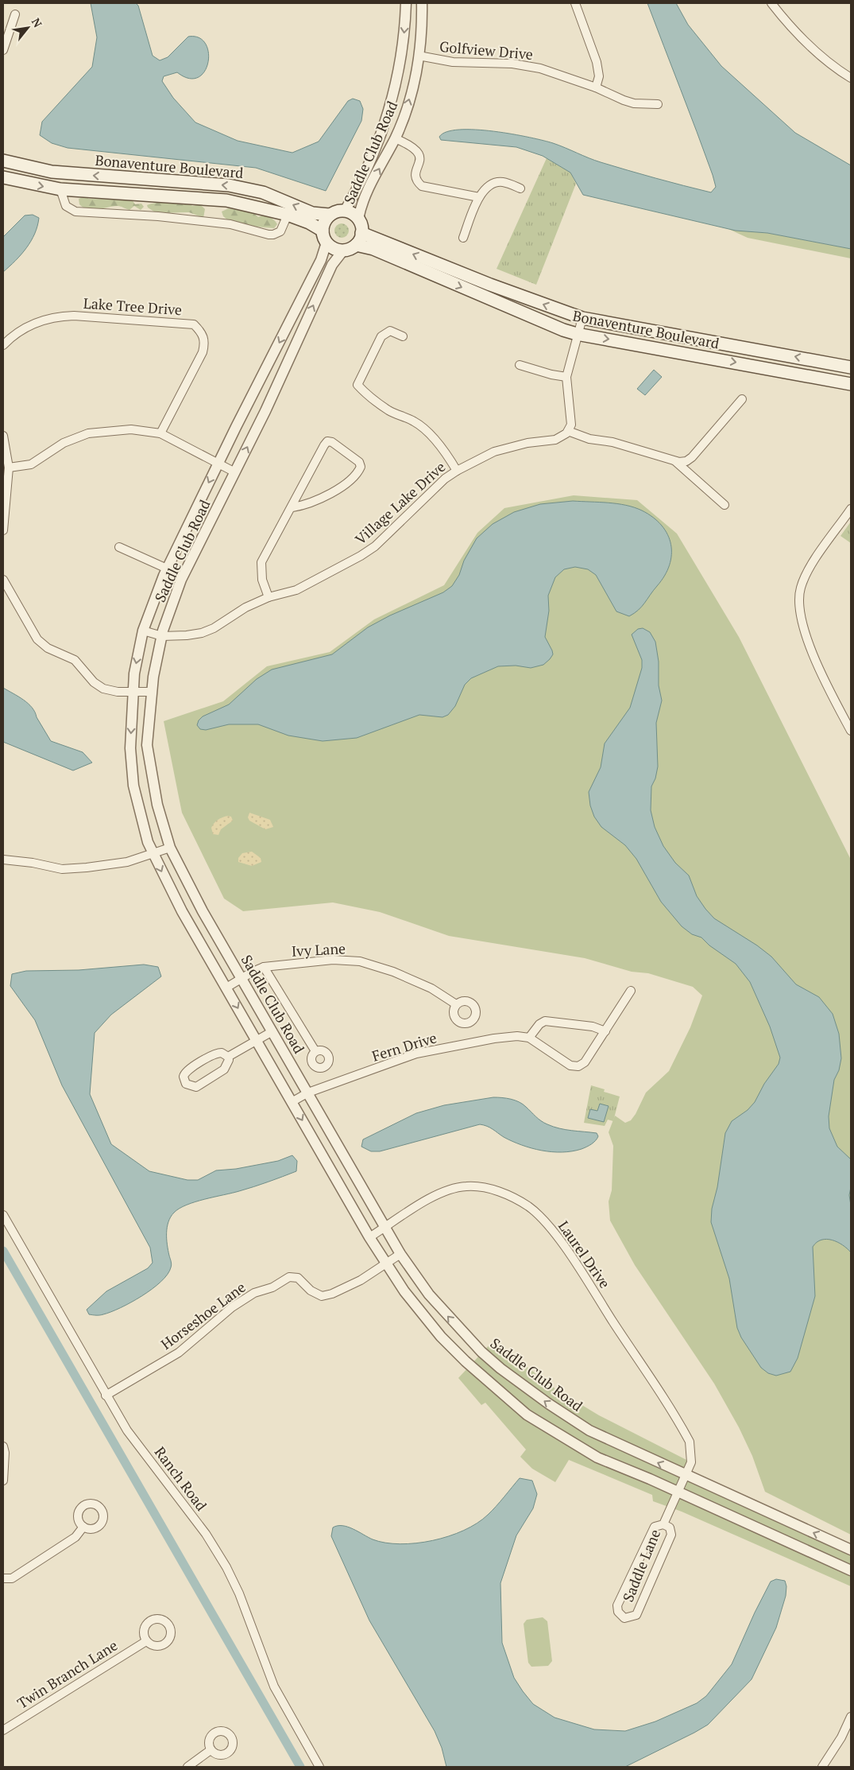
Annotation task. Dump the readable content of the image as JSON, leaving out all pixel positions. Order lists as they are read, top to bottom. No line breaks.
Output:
{"streets":{"main road":["Bonaventure Boulevard"],"street":["Golfview Drive","Saddle Club Road","Lake Tree Drive","Village Lake Drive","Ivy Lane","Fern Drive","Laurel Drive","Horseshoe Lane","Ranch Road","Saddle Lane","Twin Branch Lane"]},"crossings":[["Golfview Drive","Saddle Club Road"],["Saddle Club Road","Bonaventure Boulevard"],["Saddle Club Road","Village Lake Drive"],["Saddle Club Road","Ivy Lane"],["Saddle Club Road","Fern Drive"],["Saddle Club Road","Laurel Drive"],["Saddle Club Road","Horseshoe Lane"],["Saddle Club Road","Saddle Lane"],["Laurel Drive","Saddle Lane"],["Horseshoe Lane","Ranch Road"]],"north":"top right"}
